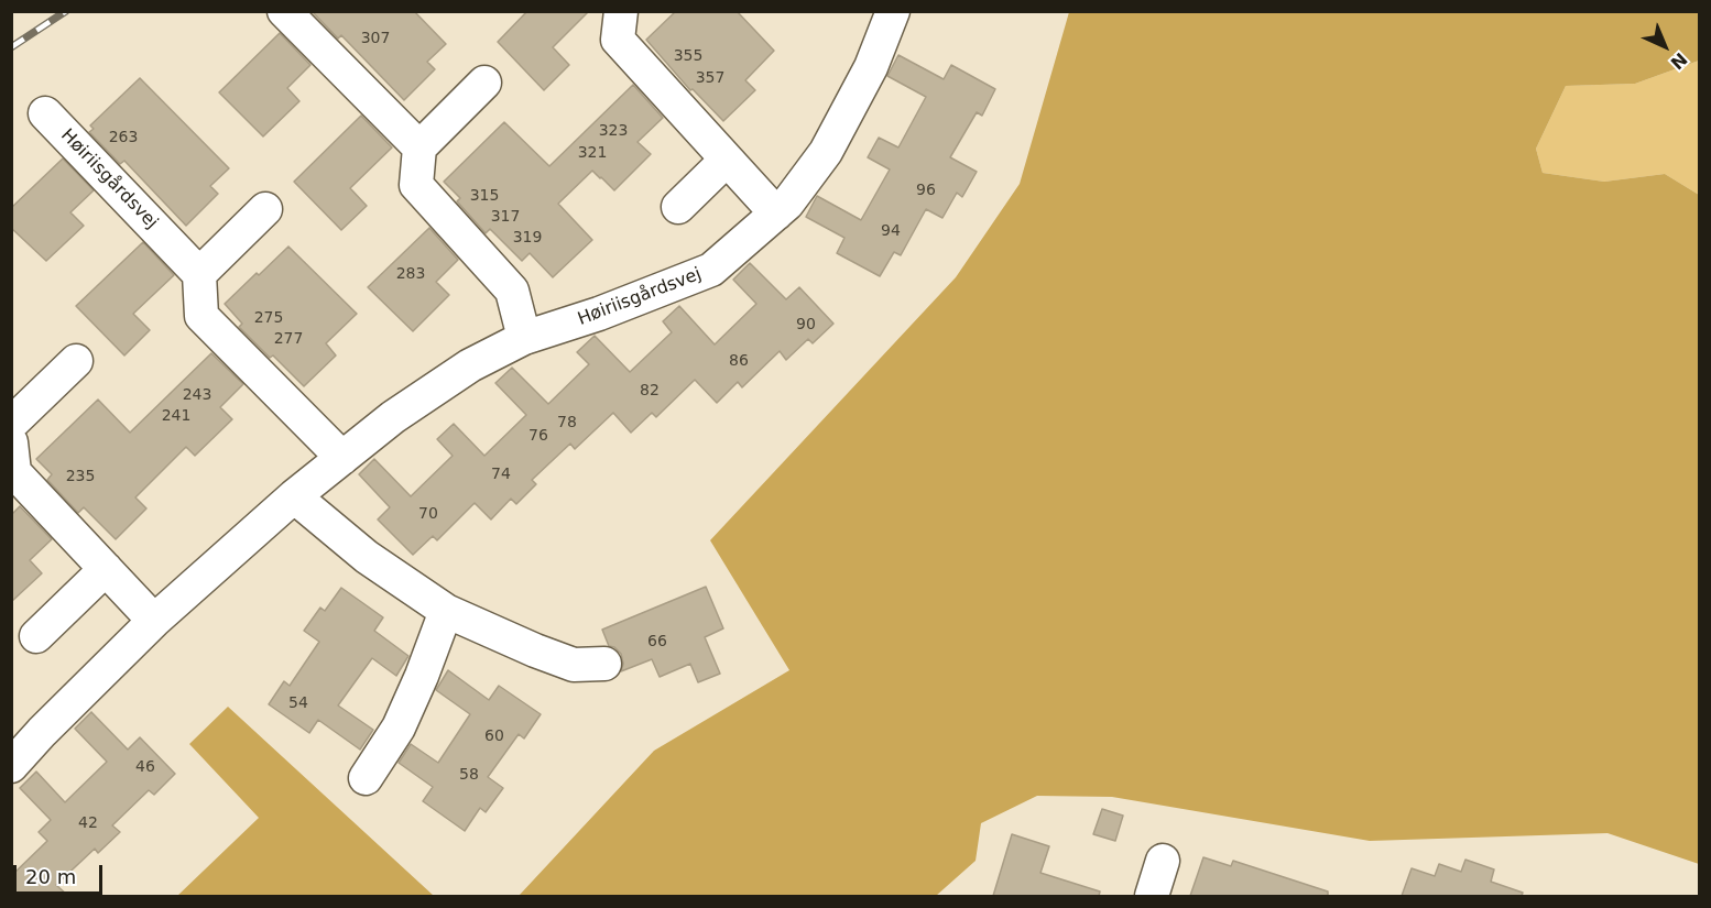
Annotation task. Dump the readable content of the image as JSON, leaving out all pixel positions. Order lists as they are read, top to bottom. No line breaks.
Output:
{"streets":{"street":["Høiriisgårdsvej"]},"house_numbers":["307","355","357","323","263","321","96","315","317","94","319","283","275","90","277","86","82","243","241","78","76","74","235","70","66","54","60","46","58","42"],"scale_bar":"20 m","north":"bottom right"}
